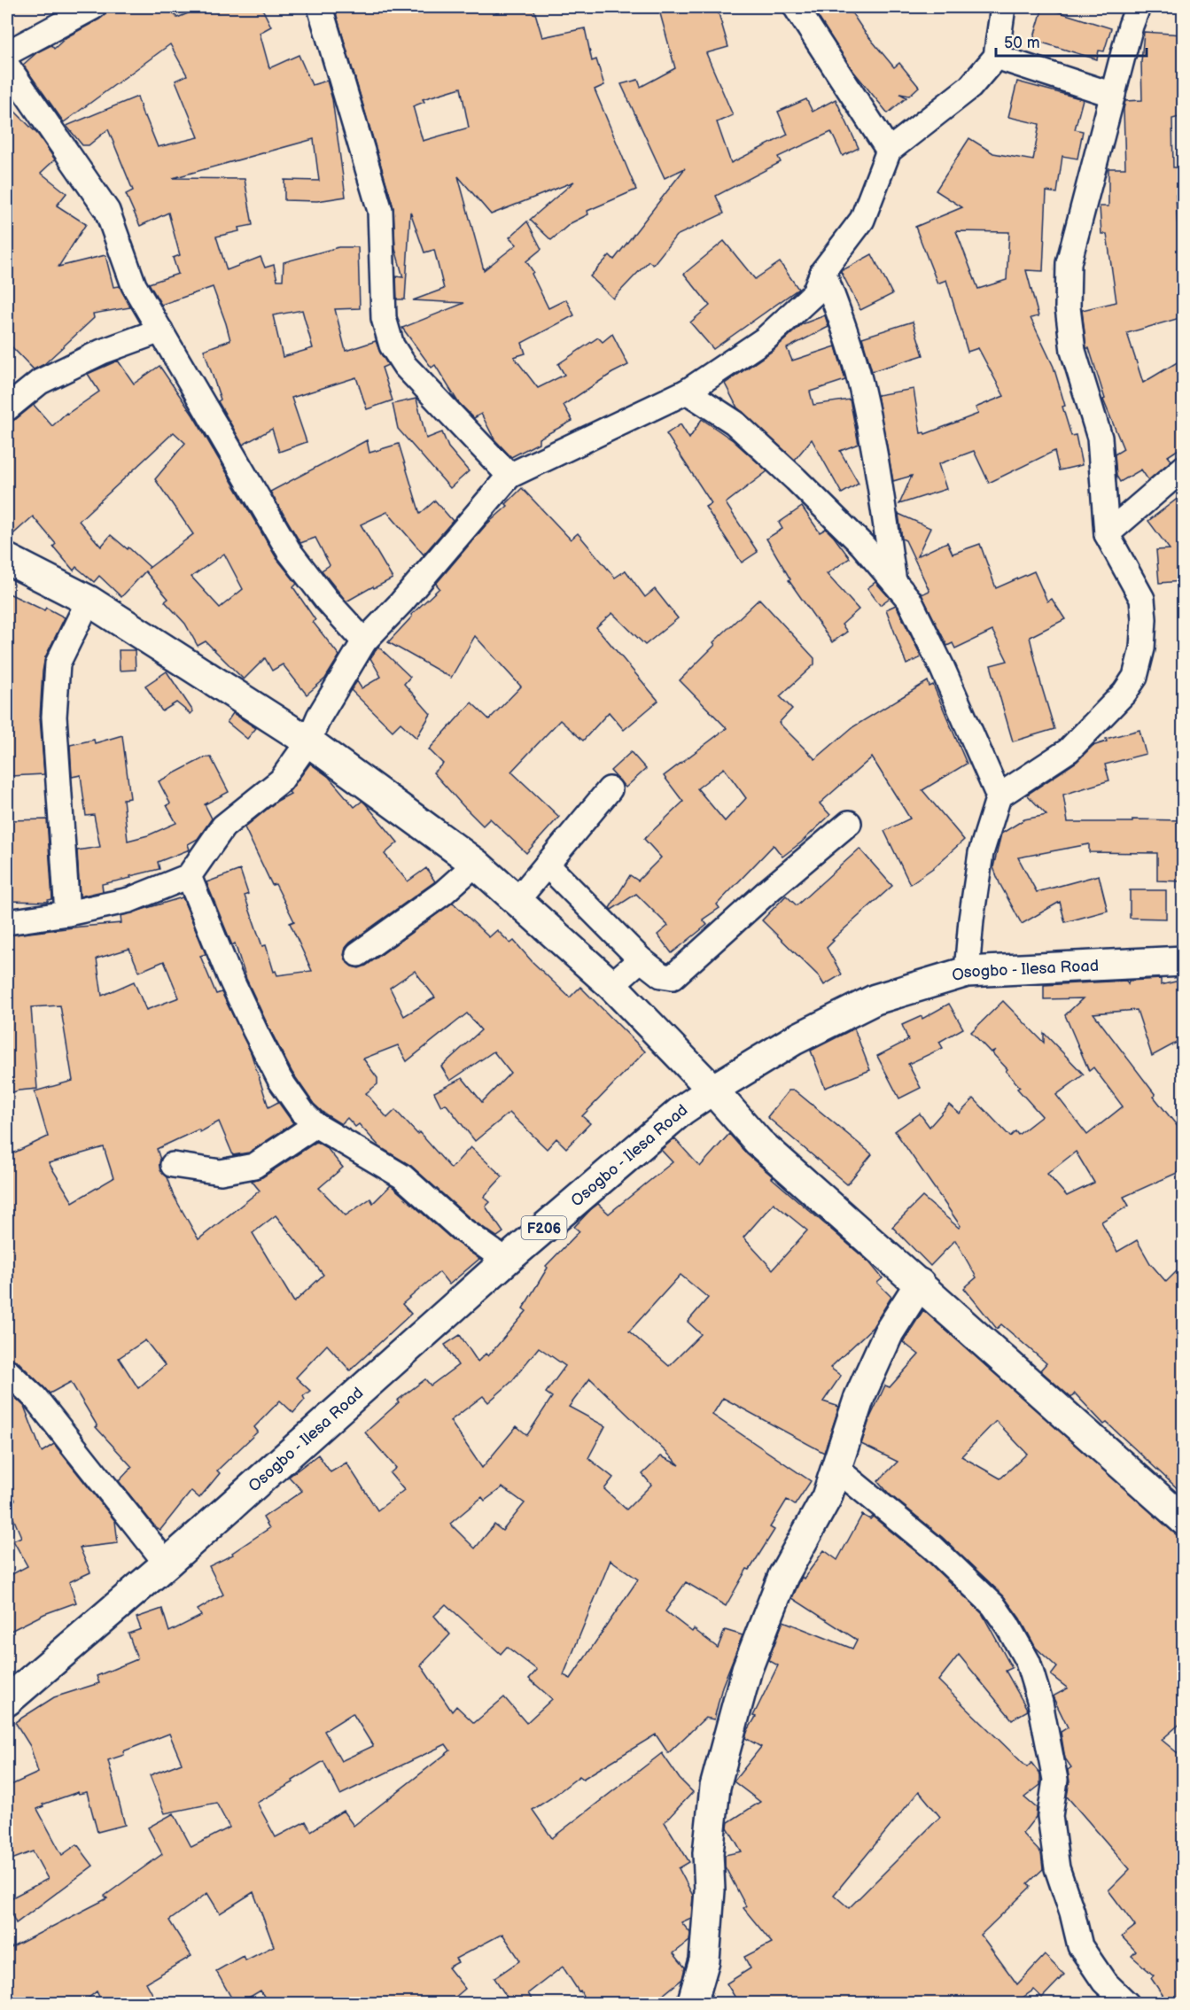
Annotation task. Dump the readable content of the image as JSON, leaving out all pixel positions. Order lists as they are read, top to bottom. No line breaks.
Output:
{"streets":{"main road":["Osogbo - Ilesa Road","F206"]},"scale_bar":"50 m"}
